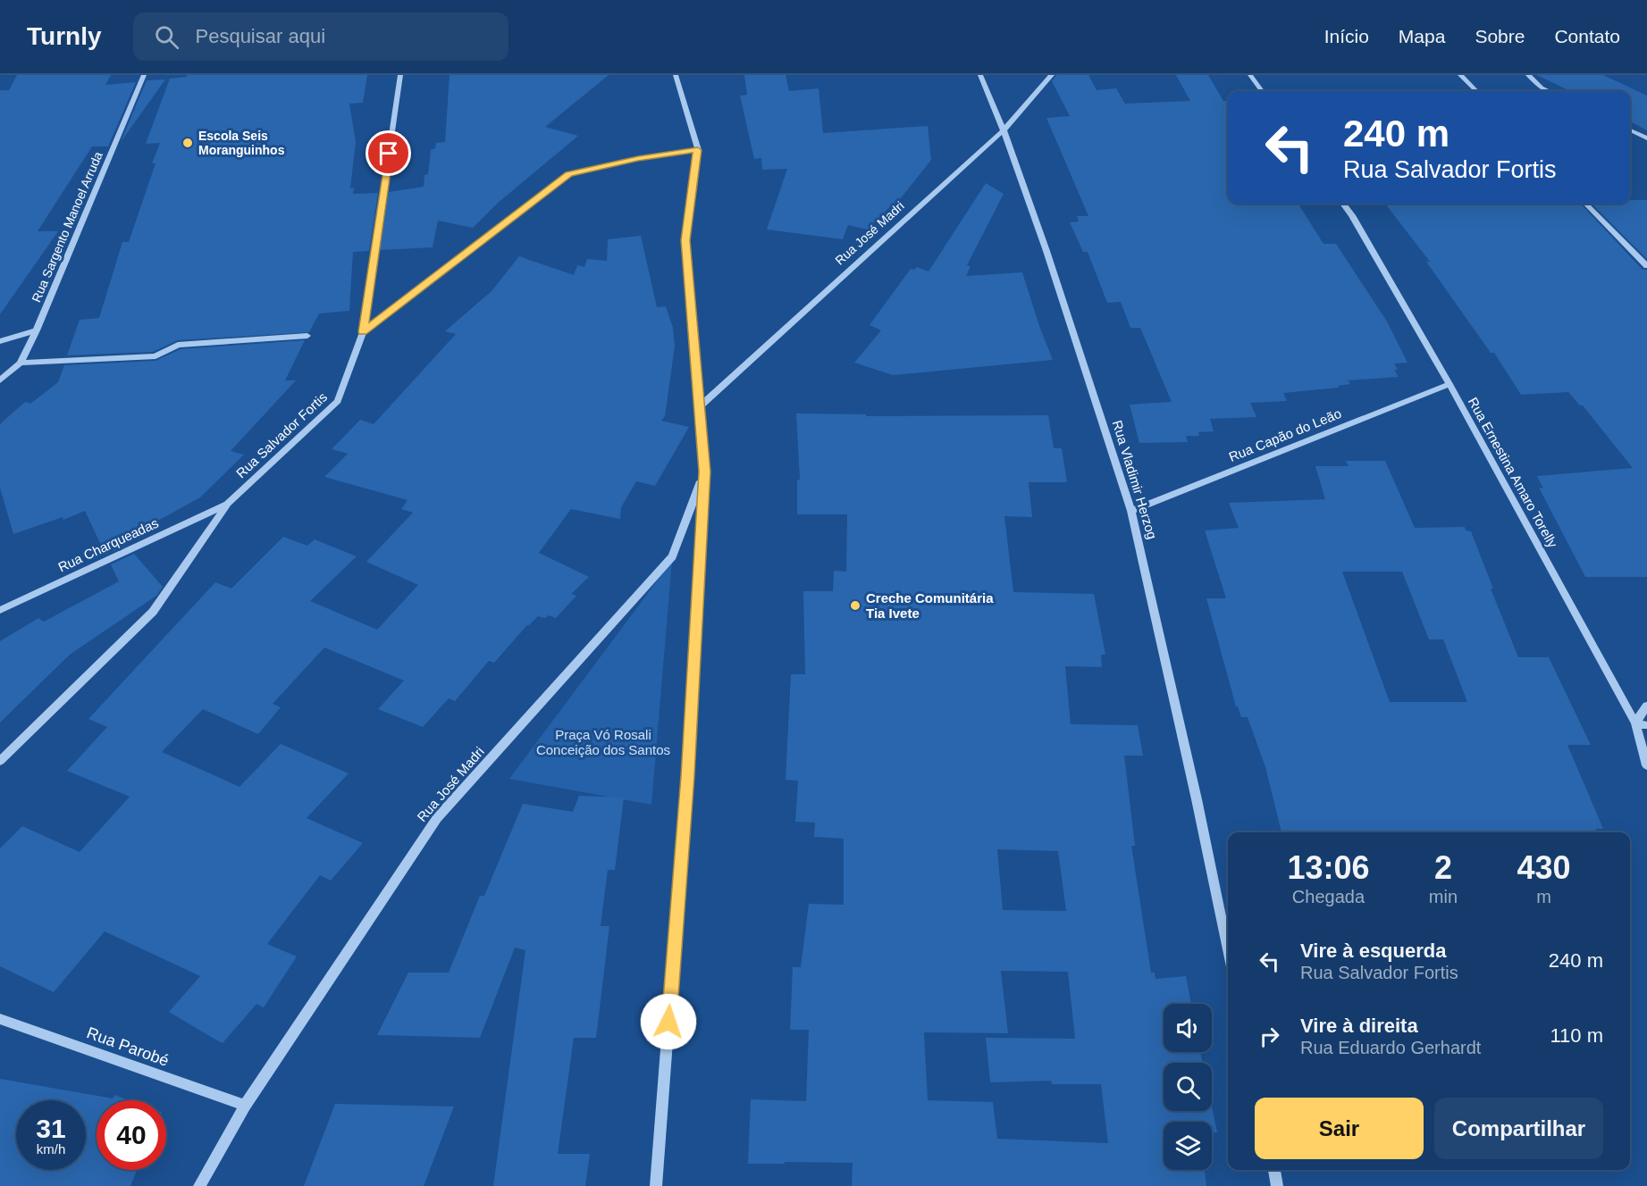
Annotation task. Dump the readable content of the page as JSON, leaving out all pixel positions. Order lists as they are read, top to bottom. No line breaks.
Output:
{"streets":{"street":["Rua Sargento Manoel Arruda","Rua José Madri","Rua Salvador Fortis","Rua Capão do Leão","Rua Ernestina Amaro Torelly","Rua Vladimir Herzog","Rua Charqueadas","Rua Parobé"]},"crossings":[["Rua José Madri","Rua Vladimir Herzog"],["Rua José Madri","Rua Parobé"],["Rua Salvador Fortis","Rua Charqueadas"],["Rua Capão do Leão","Rua Ernestina Amaro Torelly"],["Rua Capão do Leão","Rua Vladimir Herzog"]],"parks":["Praça Vó Rosali Conceição dos Santos"],"places":["Escola Seis Moranguinhos","Creche Comunitária Tia Ivete"],"page":{"header":"Turnly","search":"Pesquisar aqui","nav":["Início","Mapa","Sobre","Contato"],"turn":["240 m","Rua Salvador Fortis"],"eta":["13:06","Chegada","2","min","430","m"],"list":[{"name":"Vire à esquerda","note":"Rua Salvador Fortis","value":"240 m"},{"name":"Vire à direita","note":"Rua Eduardo Gerhardt","value":"110 m"}],"buttons":["Sair","Compartilhar"],"speed":"31 km/h","limit":"40"}}
